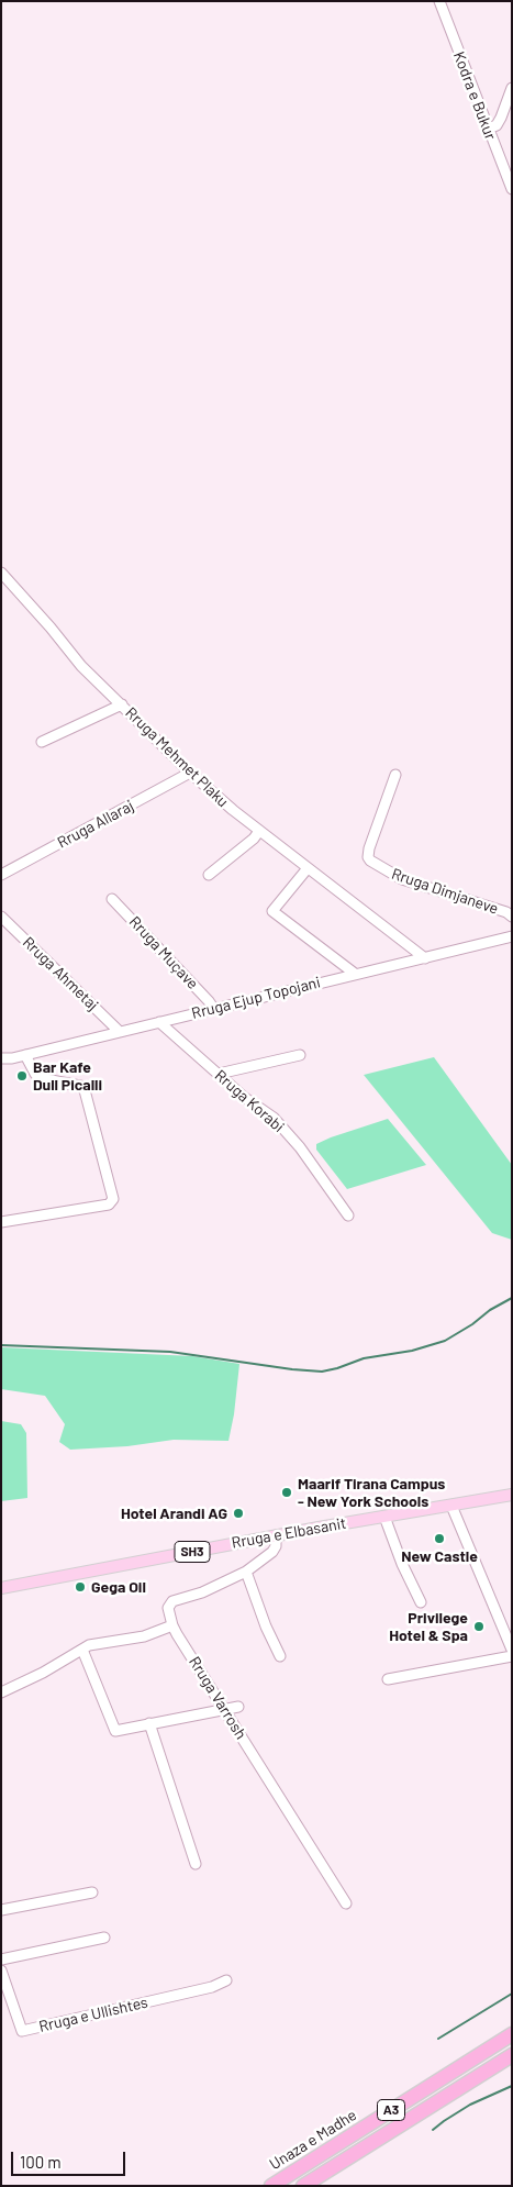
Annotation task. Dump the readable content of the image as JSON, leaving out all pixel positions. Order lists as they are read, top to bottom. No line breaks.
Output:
{"streets":{"highway":["A3","Unaza e Madhe"],"main road":["Rruga e Elbasanit","SH3"],"street":["Kodra e Bukur","Rruga Mehmet Plaku","Rruga Allaraj","Rruga Dimjaneve","Rruga Muçave","Rruga Ahmetaj","Rruga Ejup Topojani","Rruga Korabi","Rruga Varrosh","Rruga e Ullishtes"]},"crossings":[["Rruga Mehmet Plaku","Rruga Allaraj"],["Rruga Mehmet Plaku","Rruga Ejup Topojani"],["Rruga Muçave","Rruga Ejup Topojani"],["Rruga Ahmetaj","Rruga Ejup Topojani"],["Rruga Ejup Topojani","Rruga Korabi"]],"places":["Bar Kafe Dull Picalli","Maarif Tirana Campus - New York Schools","Hotel Arandi AG","New Castle","Gega Oil","Privilege Hotel & Spa"],"scale_bar":"100 m"}
